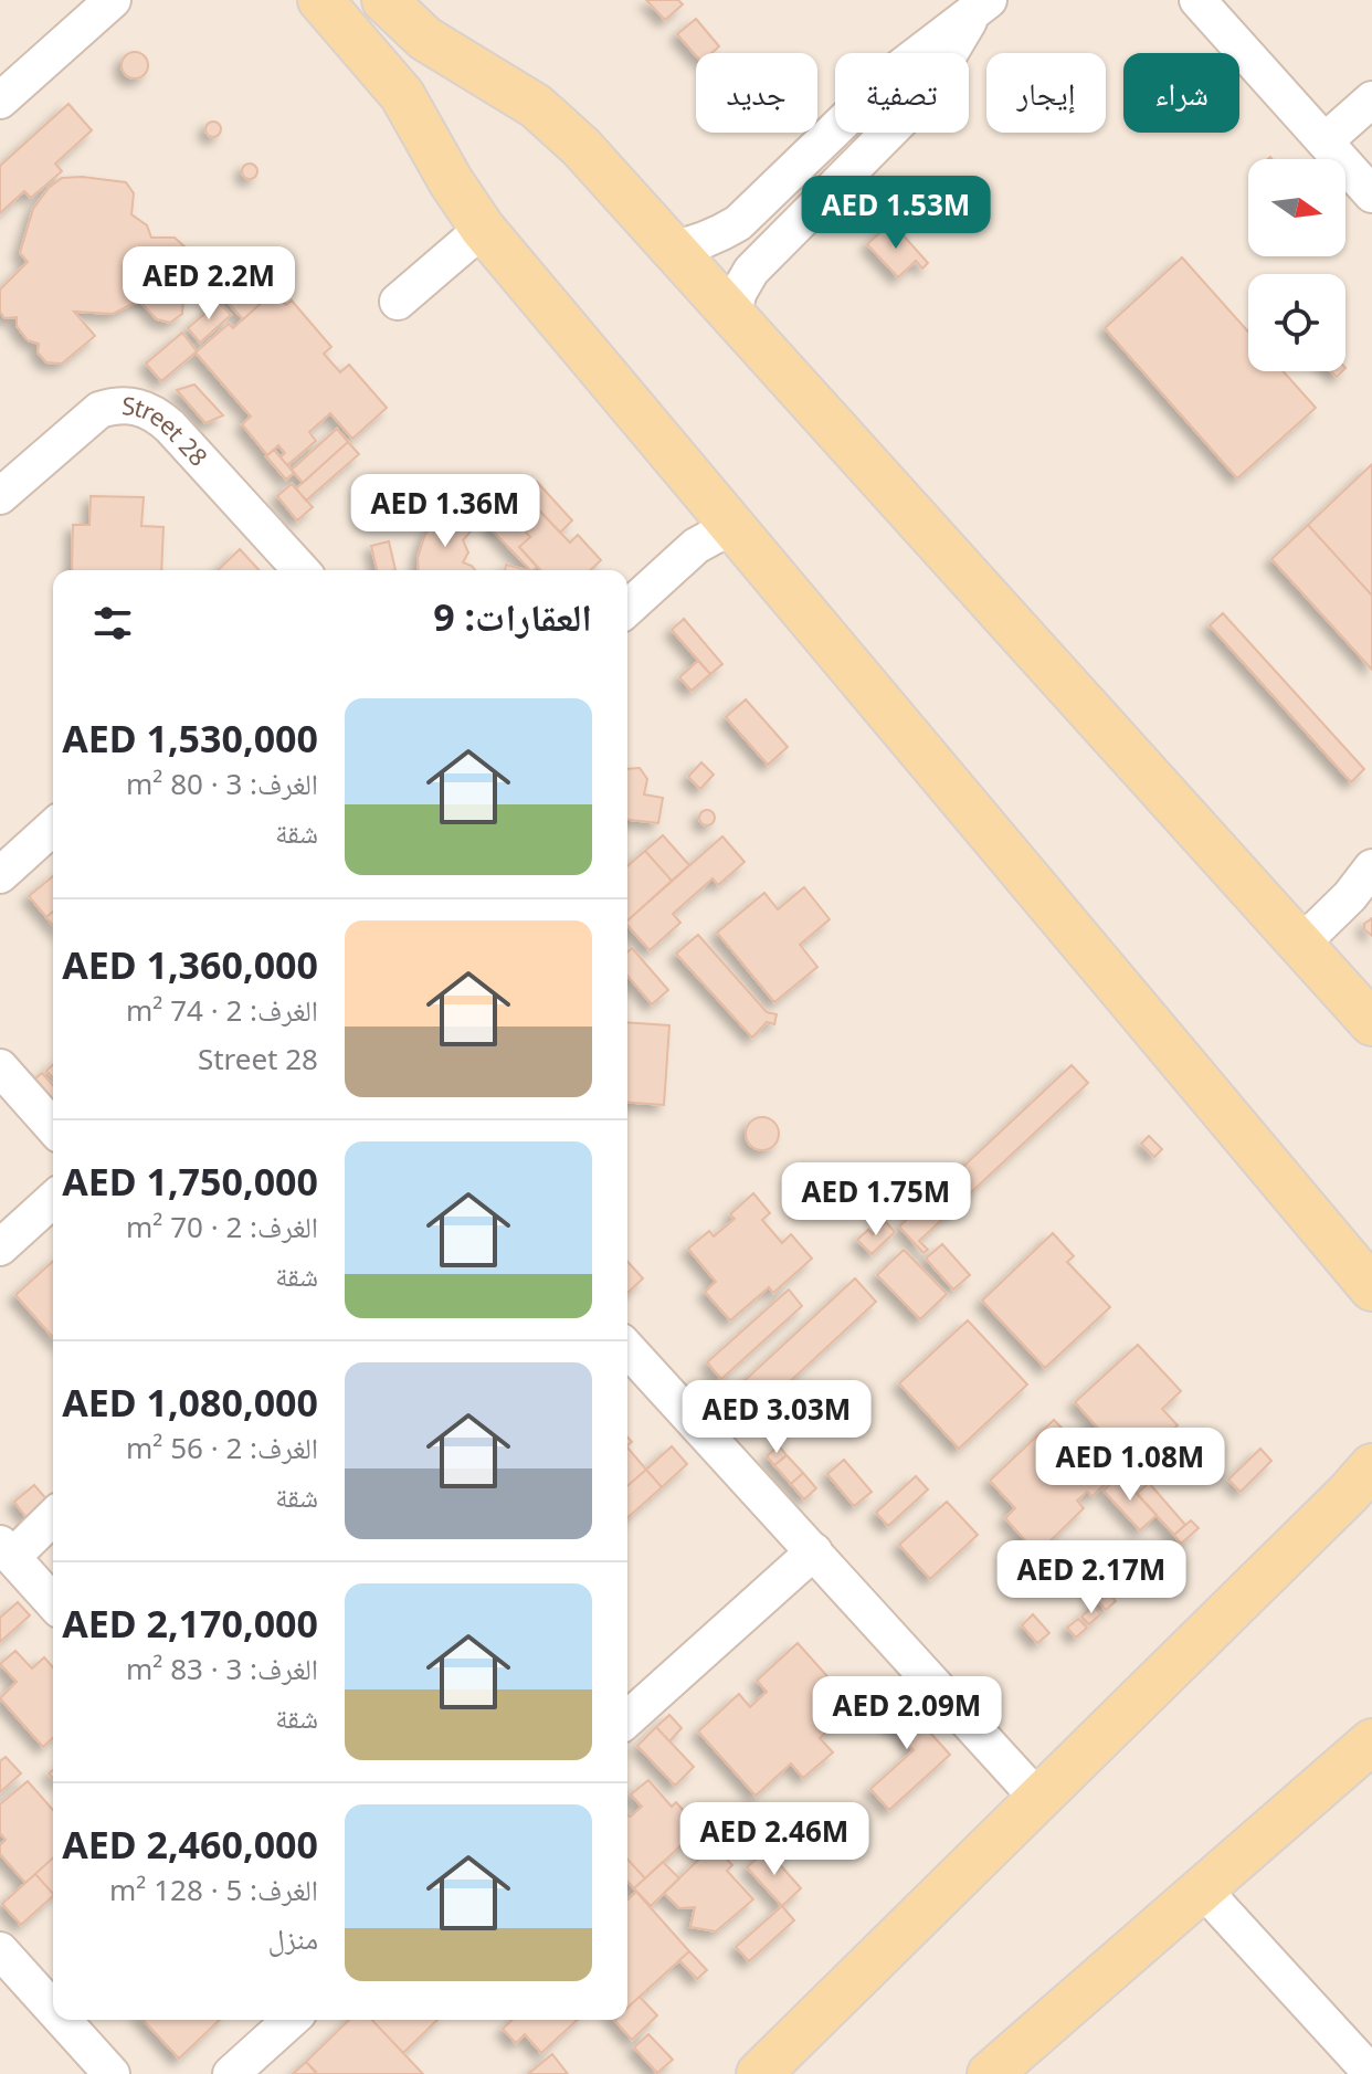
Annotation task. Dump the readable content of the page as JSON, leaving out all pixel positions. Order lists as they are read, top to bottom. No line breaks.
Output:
{"streets":{"street":["Street 28"]},"north":"right","page":{"chip":["شراء","إيجار","تصفية","جديد"],"price":["AED 1.53M","AED 2.2M","AED 1.36M","AED 1.75M","AED 3.03M","AED 1.08M","AED 2.17M","AED 2.09M","AED 2.46M"],"heading":"العقارات: 9","list":[{"name":"AED 1,530,000","note":"الغرف: 3 · 80 m² · شقة"},{"name":"AED 1,360,000","note":"الغرف: 2 · 74 m² · Street 28"},{"name":"AED 1,750,000","note":"الغرف: 2 · 70 m² · شقة"},{"name":"AED 1,080,000","note":"الغرف: 2 · 56 m² · شقة"},{"name":"AED 2,170,000","note":"الغرف: 3 · 83 m² · شقة"},{"name":"AED 2,460,000","note":"الغرف: 5 · 128 m² · منزل"}]}}
